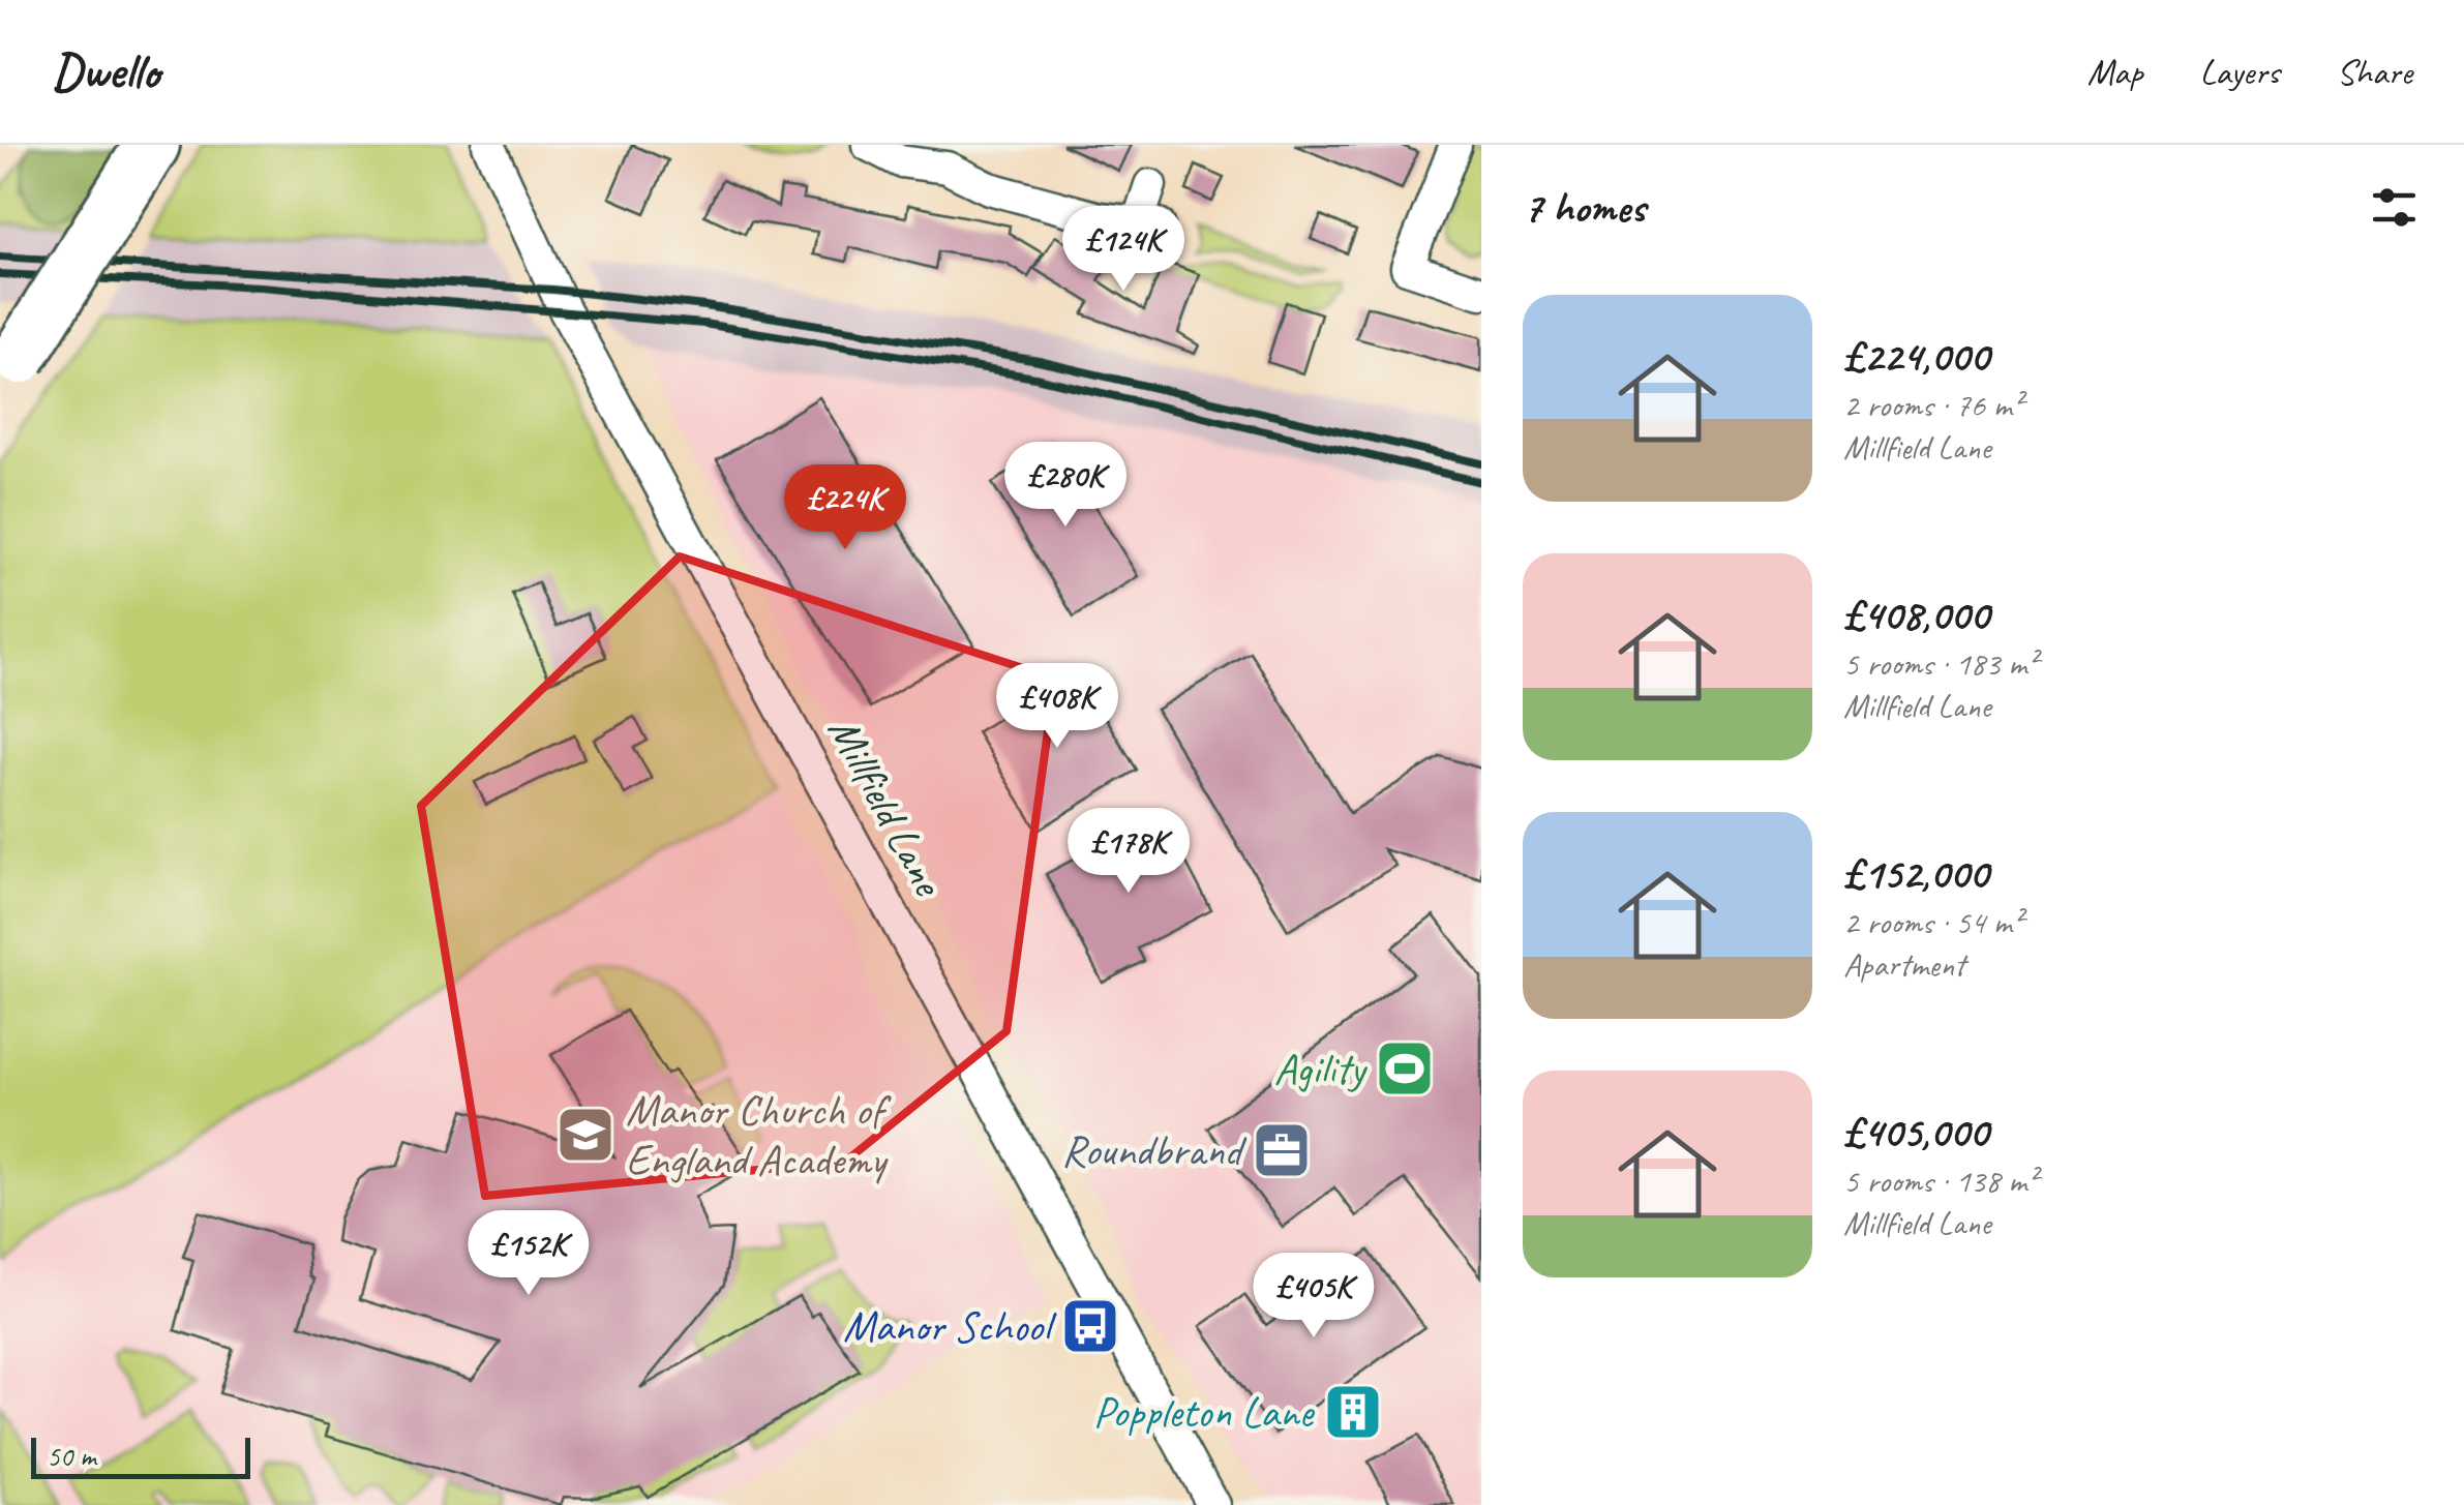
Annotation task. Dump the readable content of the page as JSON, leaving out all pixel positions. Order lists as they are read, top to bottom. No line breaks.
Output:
{"streets":{"street":["Millfield Lane"]},"places":{"sports":["Agility"],"school or university":["Manor Church of England Academy"],"office":["Roundbrand"],"bus stop":["Manor School"],"building":["Poppleton Lane"]},"scale_bar":"50 m","page":{"header":"Dwello","nav":["Map","Layers","Share"],"heading":"7 homes","price":["£124K","£280K","£224K","£408K","£178K","£152K","£405K"],"list":[{"name":"£224,000","note":"2 rooms · 76 m² · Millfield Lane"},{"name":"£408,000","note":"5 rooms · 183 m² · Millfield Lane"},{"name":"£152,000","note":"2 rooms · 54 m² · Apartment"},{"name":"£405,000","note":"5 rooms · 138 m² · Millfield Lane"}],"scale":"50 m"}}
